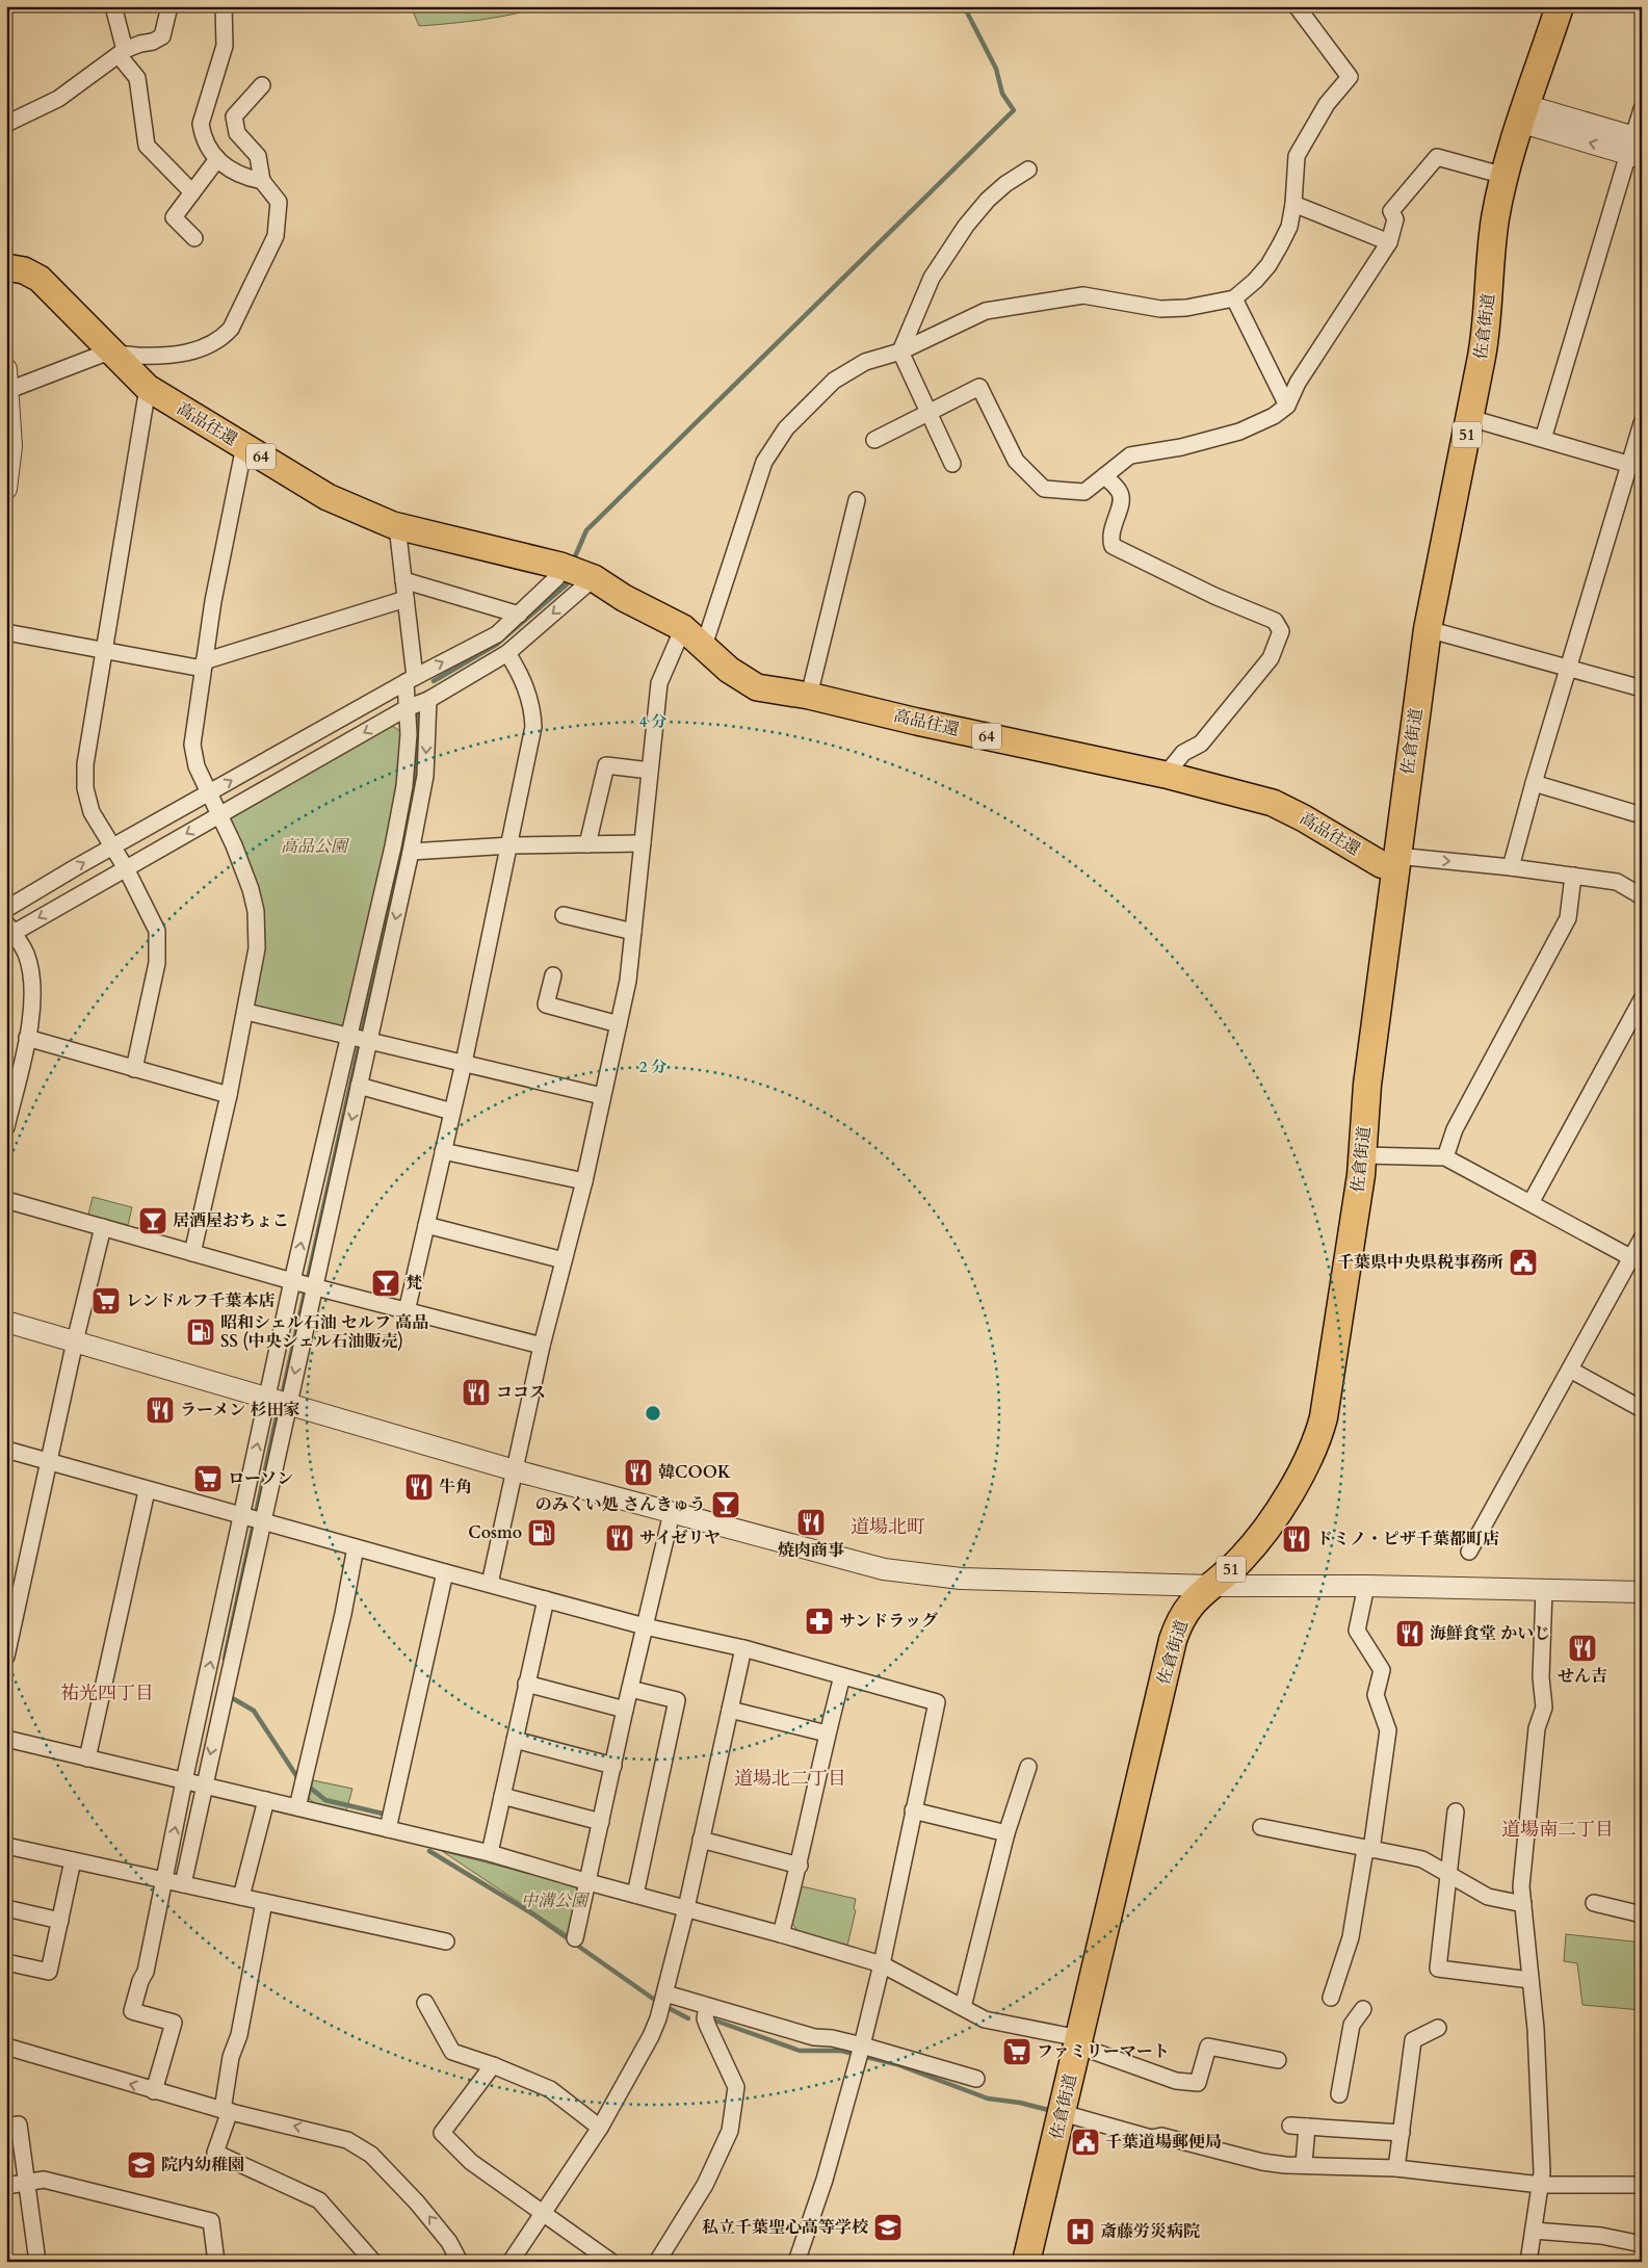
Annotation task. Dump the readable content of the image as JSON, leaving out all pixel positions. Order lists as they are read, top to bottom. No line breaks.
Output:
{"streets":{"highway":["佐倉街道","51"],"main road":["高品往還","64"]},"crossings":[["佐倉街道","高品往還"],["高品往還","64"]],"districts":["道場北町","祐光四丁目","道場北二丁目","道場南二丁目"],"parks":["高品公園","中溝公園"],"places":{"bar":["居酒屋おちょこ","梵","のみくい処 さんきゅう"],"public building":["千葉県中央県税事務所","千葉道場郵便局"],"supermarket":["レンドルフ千葉本店","ローソン","ファミリーマート"],"fuel station":["昭和シェル石油 セルフ 高品 SS (中央シェル石油販売)","Cosmo"],"restaurant":["ココス","ラーメン 杉田家","韓COOK","牛角","焼肉商事","サイゼリヤ","ドミノ・ピザ千葉都町店","海鮮食堂 かいじ","せん吉"],"pharmacy":["サンドラッグ"],"school or university":["院内幼稚園","私立千葉聖心高等学校"],"hospital":["斎藤労災病院"]},"rings":["4 分","2 分"]}
